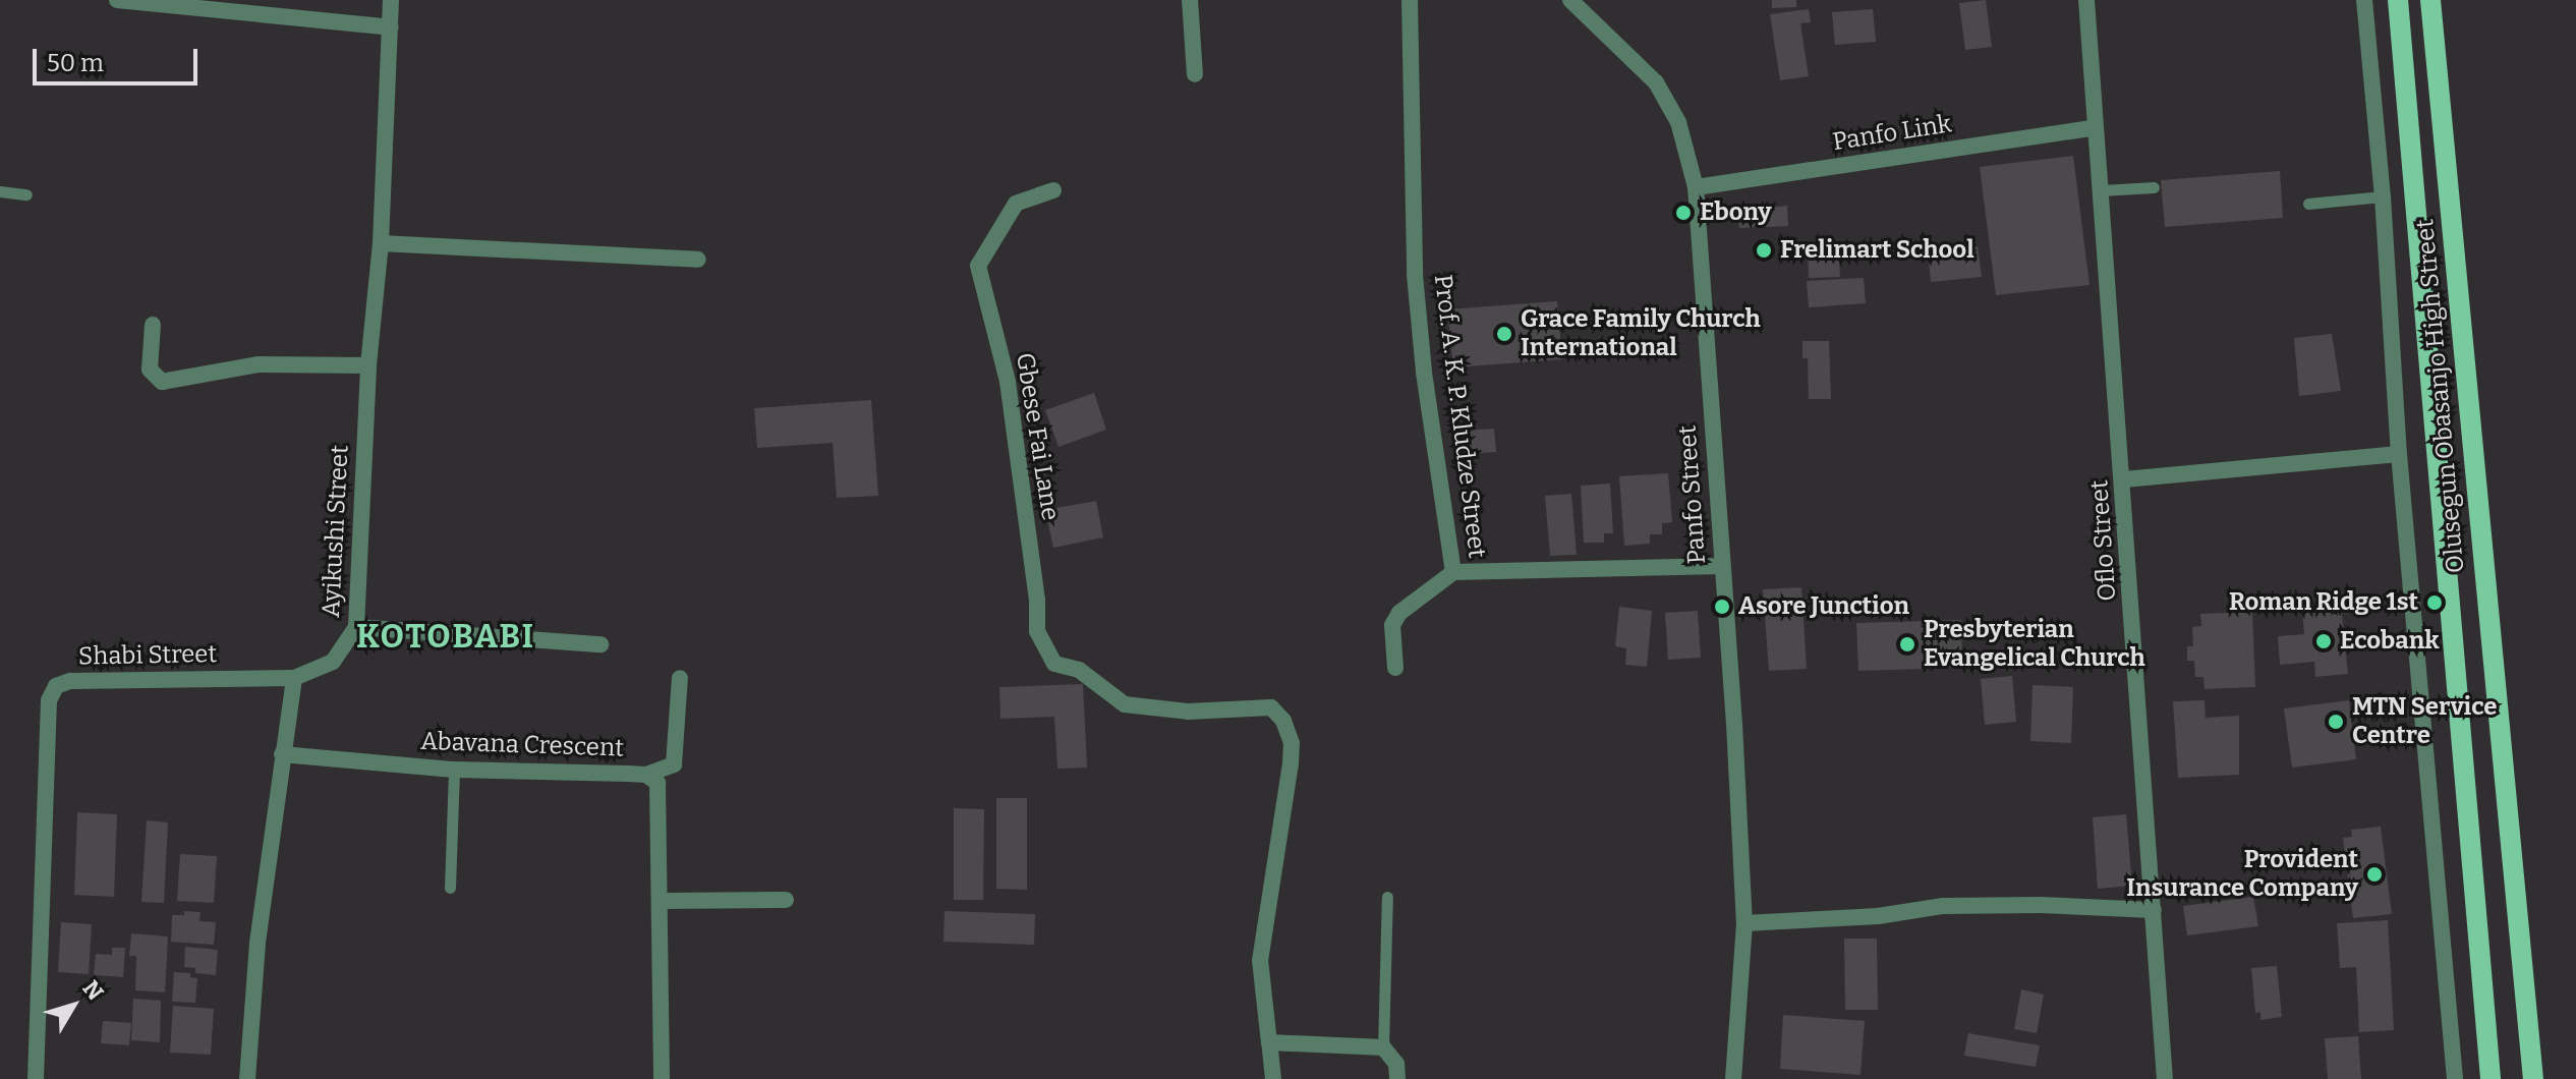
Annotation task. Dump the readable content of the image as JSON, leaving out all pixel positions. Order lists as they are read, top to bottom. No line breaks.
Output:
{"streets":{"main road":["Olusegun Obasanjo High Street"],"street":["Panfo Link","Prof. A. K. P. Kludze Street","Gbese Fai Lane","Panfo Street","Ayikushi Street","Oflo Street","Shabi Street","Abavana Crescent"]},"crossings":[["Panfo Link","Panfo Street"],["Panfo Link","Oflo Street"],["Prof. A. K. P. Kludze Street","Panfo Street"],["Ayikushi Street","Shabi Street"]],"districts":["KOTOBABI"],"places":["Ebony","Frelimart School","Grace Family Church International","Roman Ridge 1st","Asore Junction","Ecobank","Presbyterian Evangelical Church","MTN Service Centre","Provident Insurance Company"],"scale_bar":"50 m","north":"top right"}
